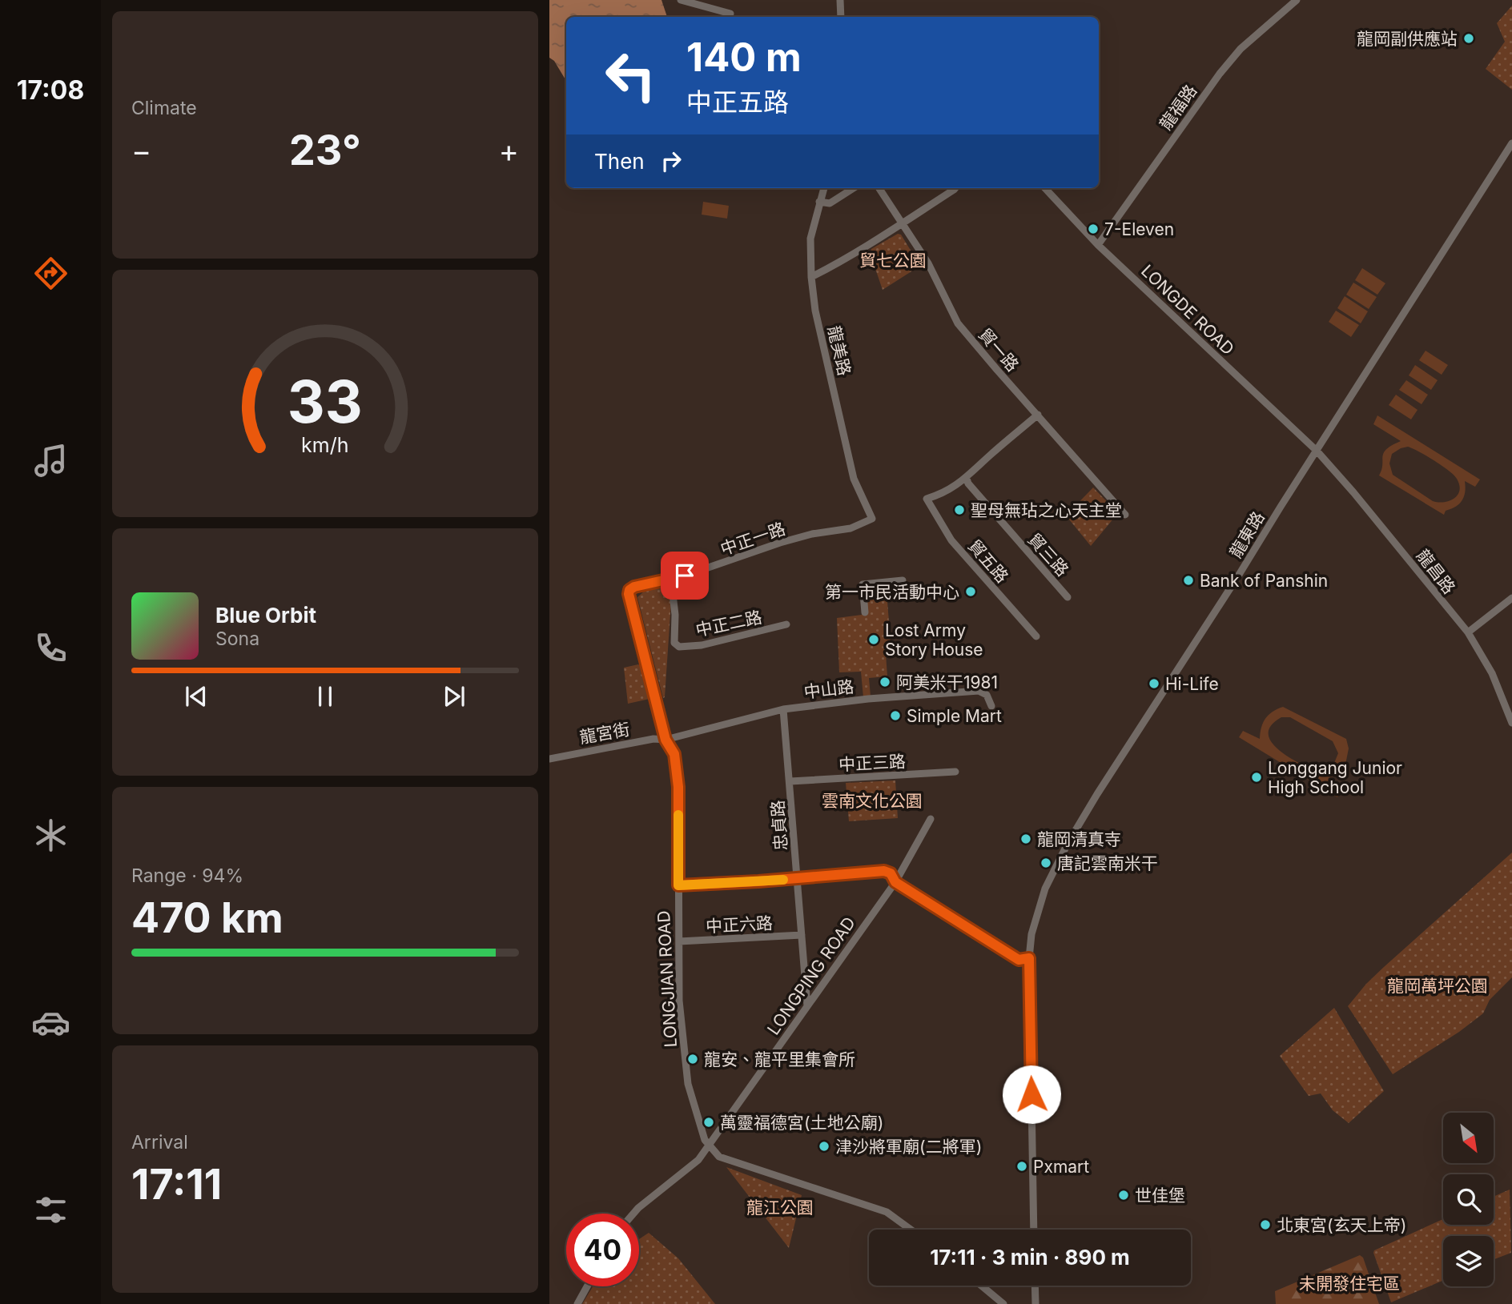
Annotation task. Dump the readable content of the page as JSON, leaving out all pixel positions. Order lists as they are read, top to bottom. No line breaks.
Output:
{"streets":{"street":["龍福路","LONGDE ROAD","貿一路","龍美路","龍東路","中正一路","貿三路","貿五路","龍昌路","中正二路","中山路","龍宮街","中正三路","忠貞路","中正六路","LONGPING ROAD","LONGJIAN ROAD"]},"crossings":[["龍福路","LONGDE ROAD"],["LONGDE ROAD","龍東路"],["LONGDE ROAD","龍昌路"],["龍美路","中正一路"],["龍東路","龍昌路"],["中正一路","中正二路"],["中正一路","中山路"],["中正一路","龍宮街"],["中正一路","LONGJIAN ROAD"],["貿三路","貿五路"],["中山路","龍宮街"],["中山路","忠貞路"],["中山路","LONGJIAN ROAD"],["龍宮街","LONGJIAN ROAD"],["中正三路","忠貞路"],["忠貞路","中正六路"],["忠貞路","LONGPING ROAD"],["中正六路","LONGJIAN ROAD"],["LONGPING ROAD","LONGJIAN ROAD"]],"parks":["貿七公園","雲南文化公園","龍岡萬坪公園","龍江公園","未開發住宅區"],"places":["龍岡副供應站","7-Eleven","聖母無玷之心天主堂","Bank of Panshin","第一市民活動中心","Lost Army Story House","阿美米干1981","Hi-Life","Simple Mart","Longgang Junior High School","龍岡清真寺","唐記雲南米干","龍安、龍平里集會所","萬靈福德宮(土地公廟)","津沙將軍廟(二將軍)","Pxmart","世佳堡","北東宮(玄天上帝)"],"north":"bottom right","page":{"tabs":"17:08","tile":["Climate",["Range · 94%","470 km"],["Arrival","17:11"]],"turn":["140 m","中正五路"],"heat":["−","23°","+"],"then":"Then","song":["Blue Orbit","Sona"],"limit":"40","trip":"17:11 · 3 min · 890 m","gauge":["33","km/h"]}}
